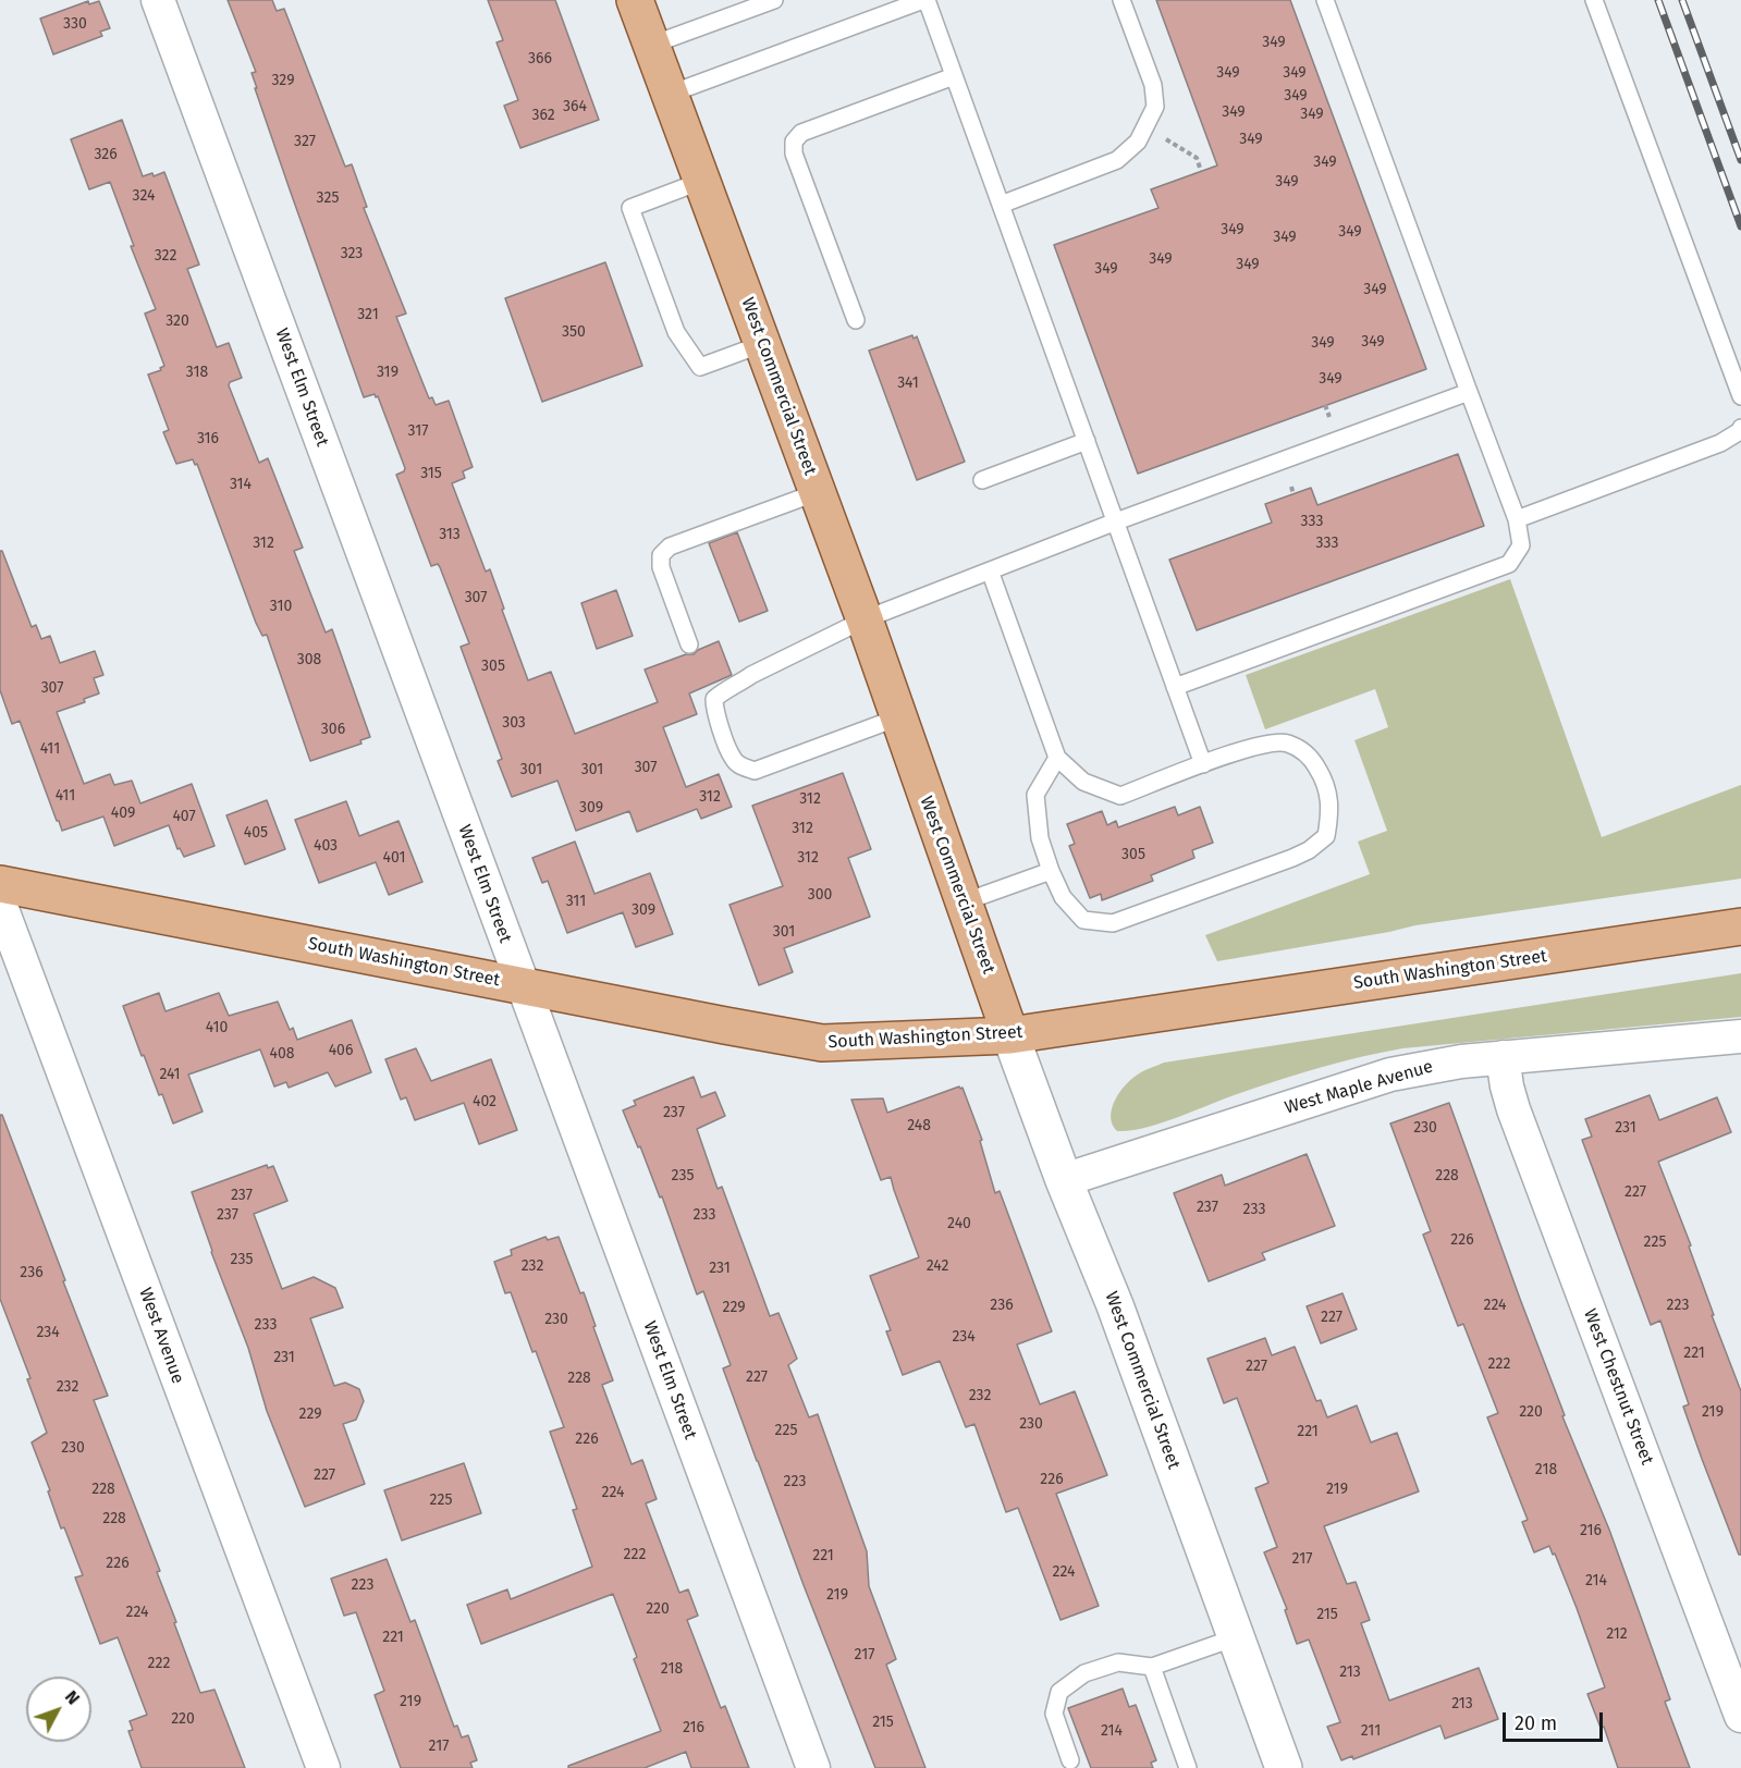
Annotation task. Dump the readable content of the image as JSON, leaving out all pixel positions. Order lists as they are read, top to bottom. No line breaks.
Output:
{"streets":{"main road":["West Commercial Street","South Washington Street"],"street":["West Elm Street","West Maple Avenue","West Avenue","West Chestnut Street"]},"crossings":[["West Commercial Street","South Washington Street"],["West Commercial Street","West Maple Avenue"],["West Elm Street","South Washington Street"],["West Maple Avenue","West Chestnut Street"]],"house_numbers":["330","349","366","349","349","329","349","364","349","349","362","349","327","326","349","349","324","325","349","349","349","323","322","349","349","349","349","321","320","350","349","349","318","319","349","341","317","316","315","314","333","313","312","333","307","310","308","305","307","303","306","411","307","301","301","411","312","312","309","409","407","312","405","403","305","401","312","300","311","309","301","410","406","408","241","402","237","248","230","231","235","228","227","237","237","233","237","233","240","226","225","235","232","242","231","236","236","224","223","229","227","230","233","234","234","221","231","222","227","227","228","232","232","220","219","229","230","225","221","226","230","218","227","226","223","228","219","224","225","228","216","222","221","217","226","224","214","223","219","220","224","215","212","221","217","222","218","213","219","213","220","215","216","214","211","217"],"scale_bar":"20 m","north":"top right"}
